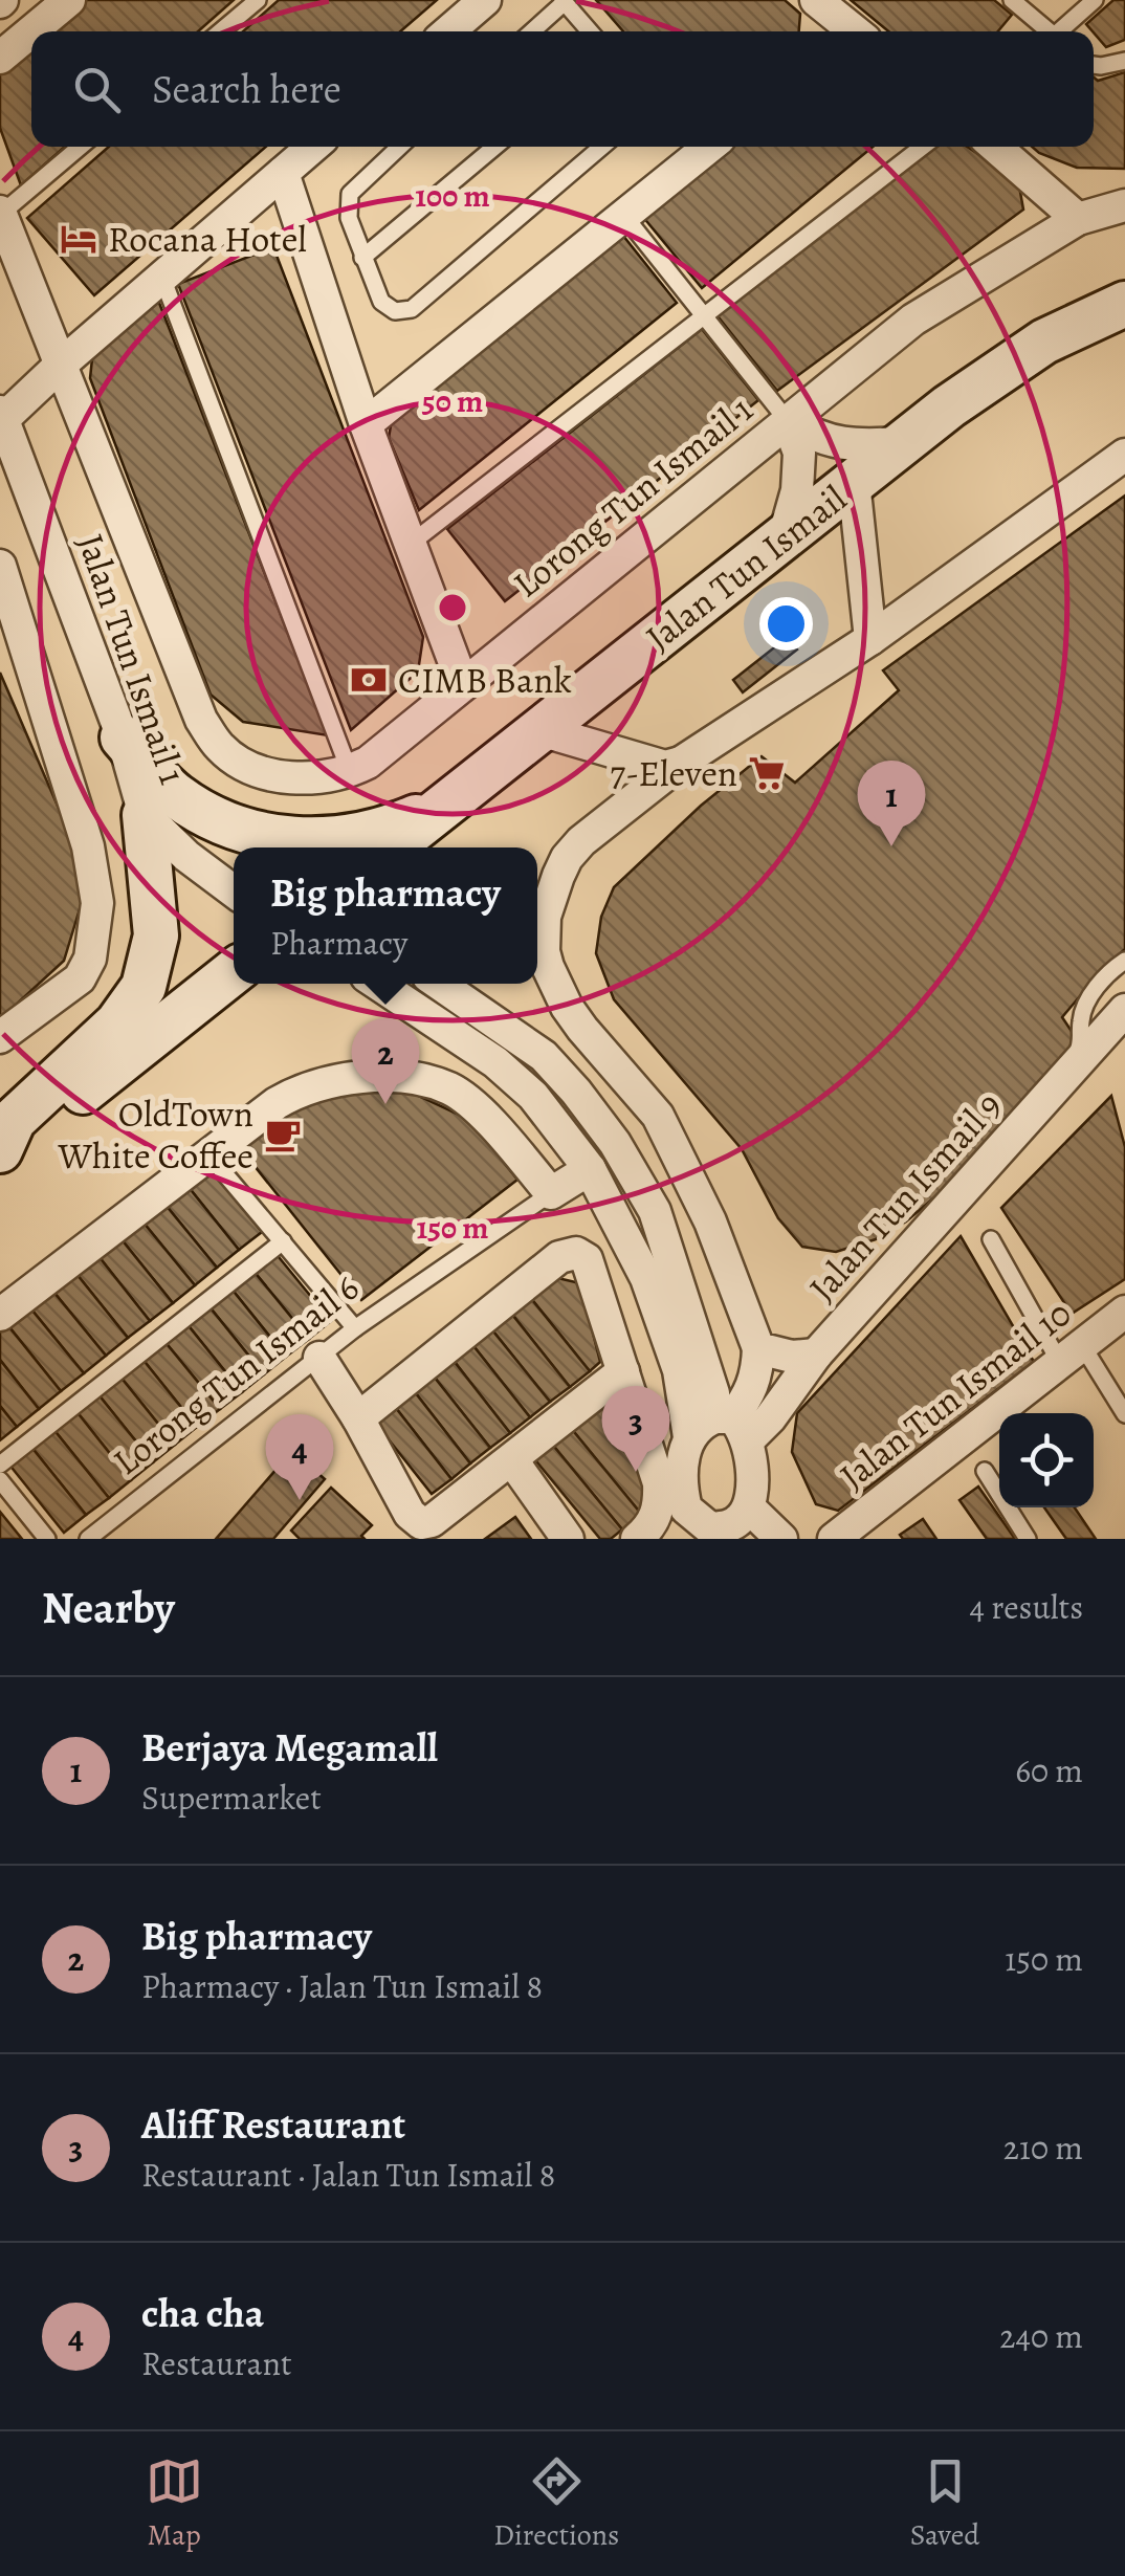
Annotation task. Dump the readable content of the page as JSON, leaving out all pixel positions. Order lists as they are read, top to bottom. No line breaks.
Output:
{"streets":{"main road":["Jalan Tun Ismail"],"street":["Lorong Tun Ismail 1","Jalan Tun Ismail 1","Jalan Tun Ismail 9","Lorong Tun Ismail 6","Jalan Tun Ismail 10"]},"places":{"hotel":["Rocana Hotel"],"bank":["CIMB Bank"],"supermarket":["7-Eleven"],"cafe":["OldTown White Coffee"]},"page":{"search":"Search here","pins":["1","2","3","4"],"popup":["Big pharmacy","Pharmacy"],"heading":["Nearby","4 results"],"list":[{"mark":"1","name":"Berjaya Megamall","note":"Supermarket","value":"60 m"},{"mark":"2","name":"Big pharmacy","note":"Pharmacy · Jalan Tun Ismail 8","value":"150 m"},{"mark":"3","name":"Aliff Restaurant","note":"Restaurant · Jalan Tun Ismail 8","value":"210 m"},{"mark":"4","name":"cha cha","note":"Restaurant","value":"240 m"}],"nav":["Map","Directions","Saved"]},"rings":["100 m","50 m","150 m"]}
